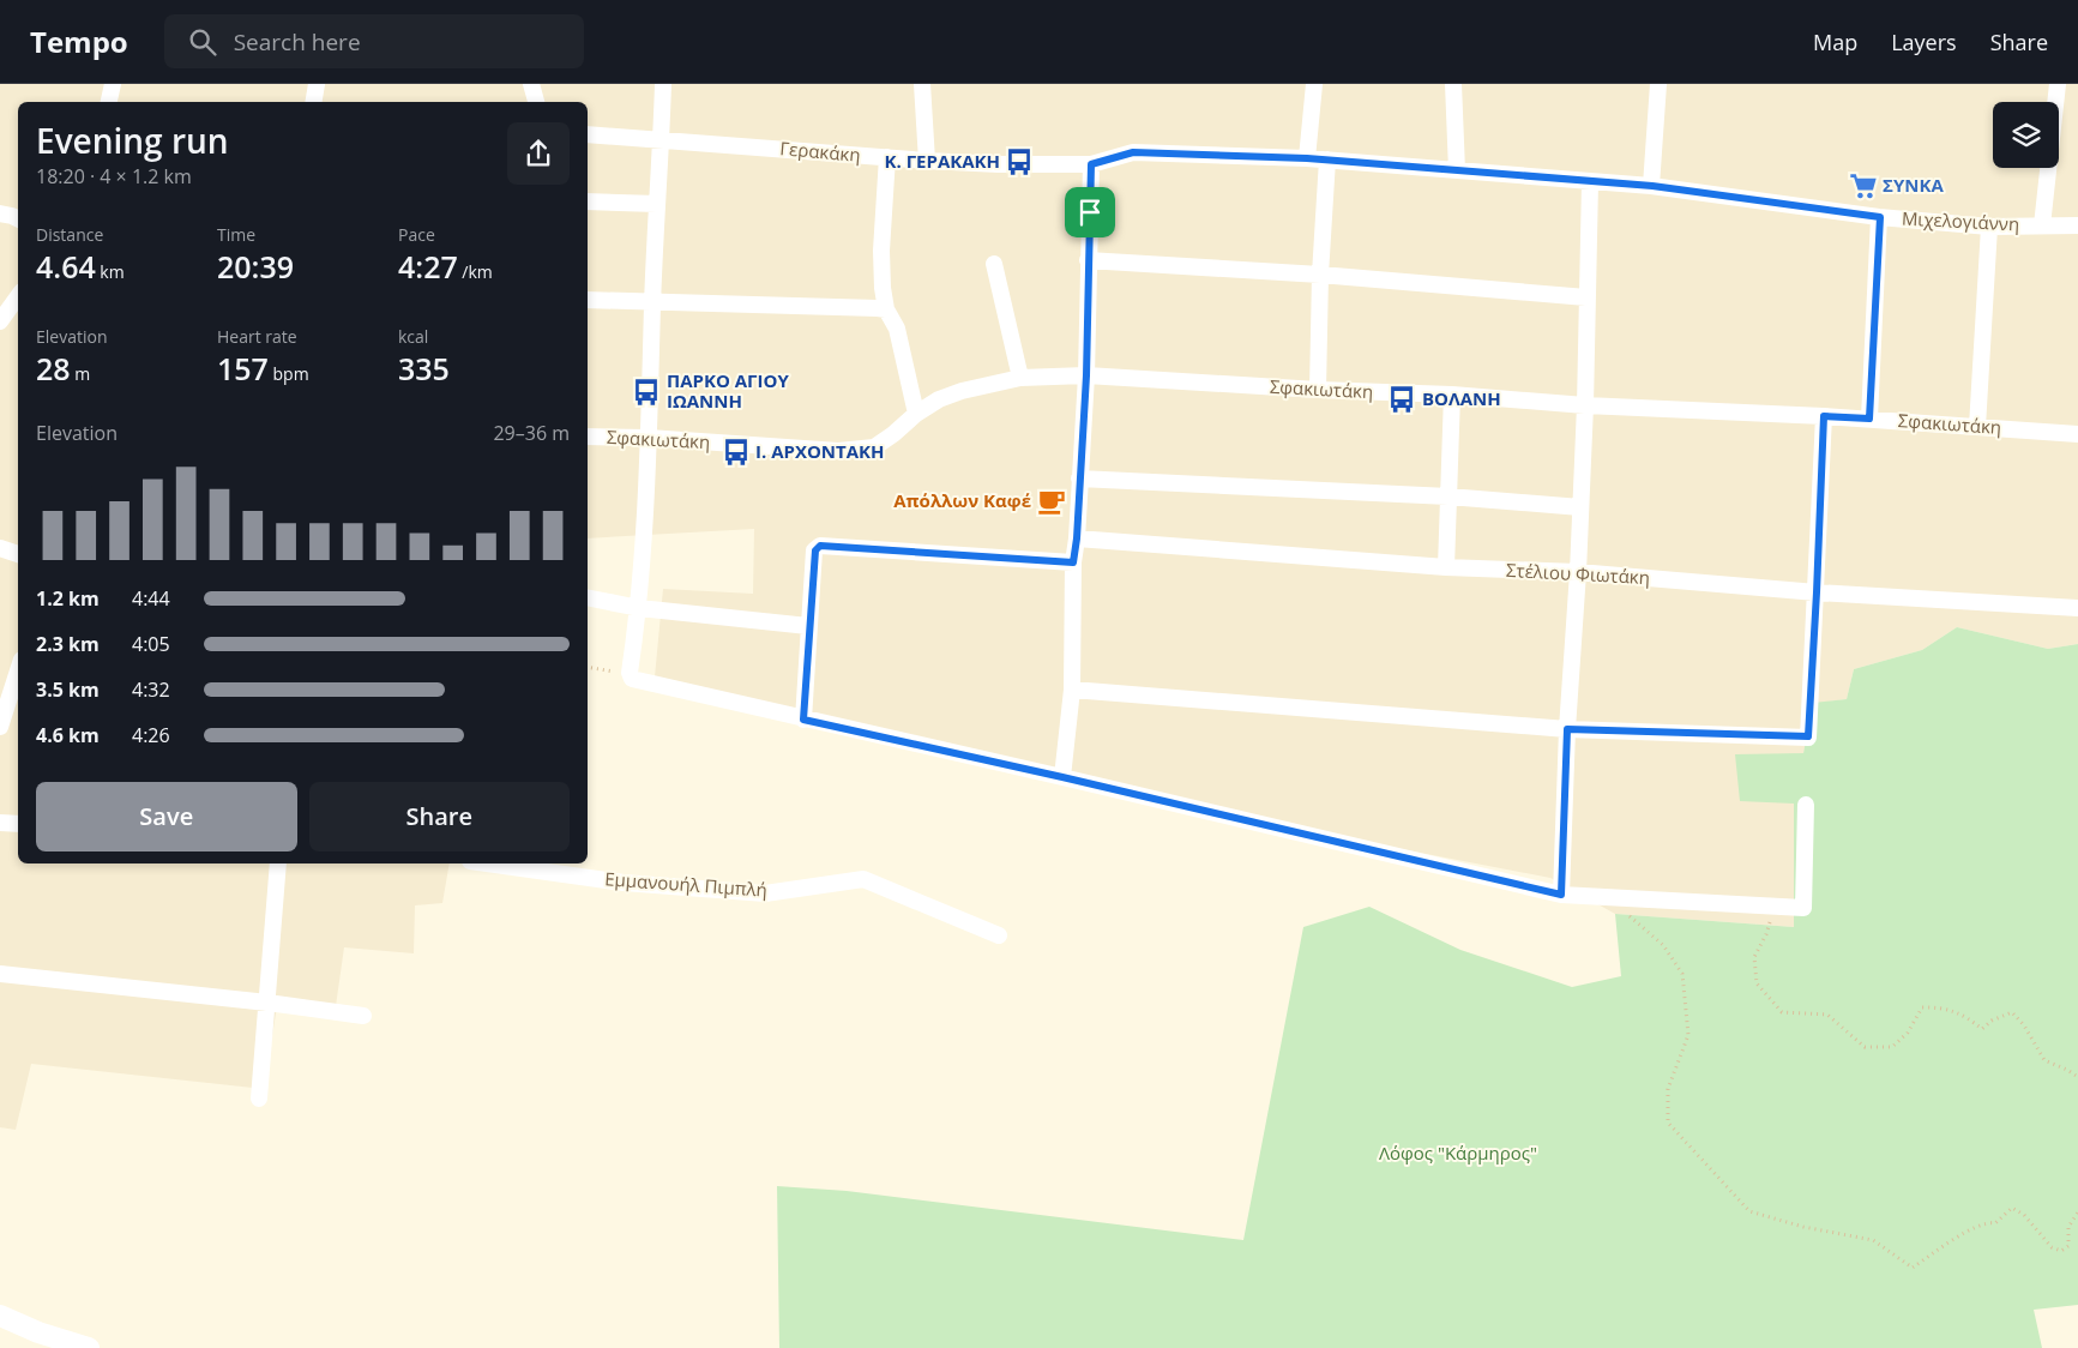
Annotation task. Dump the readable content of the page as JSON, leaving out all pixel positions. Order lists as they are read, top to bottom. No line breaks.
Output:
{"streets":{"street":["Γερακάκη","Μιχελογιάννη","Σφακιωτάκη","Στέλιου Φιωτάκη","Εµµανουήλ Πιµπλή"]},"crossings":[["Γερακάκη","Μιχελογιάννη"]],"parks":["Λόφος \"Κάρμηρος\""],"places":{"bus stop":["Κ. ΓΕΡΑΚΑΚΗ","ΠΑΡΚΟ ΑΓΙΟΥ ΙΩΑΝΝΗ","ΒΟΛΑΝΗ","Ι. ΑΡΧΟΝΤΑΚΗ"],"supermarket":["ΣΥΝΚΑ"],"cafe":["Απόλλων Καφέ"]},"page":{"header":"Tempo","search":"Search here","nav":["Map","Layers","Share"],"heading":["Evening run","18:20 · 4 × 1.2 km"],"stats":[["Distance","4.64 km"],["Time","20:39"],["Pace","4:27 /km"],["Elevation","28 m"],["Heart rate","157 bpm"],["kcal","335"]],"chart":["Elevation","29–36 m"],"list":[{"name":"1.2 km","note":"4:44"},{"name":"2.3 km","note":"4:05"},{"name":"3.5 km","note":"4:32"},{"name":"4.6 km","note":"4:26"}],"buttons":["Save","Share"]}}
